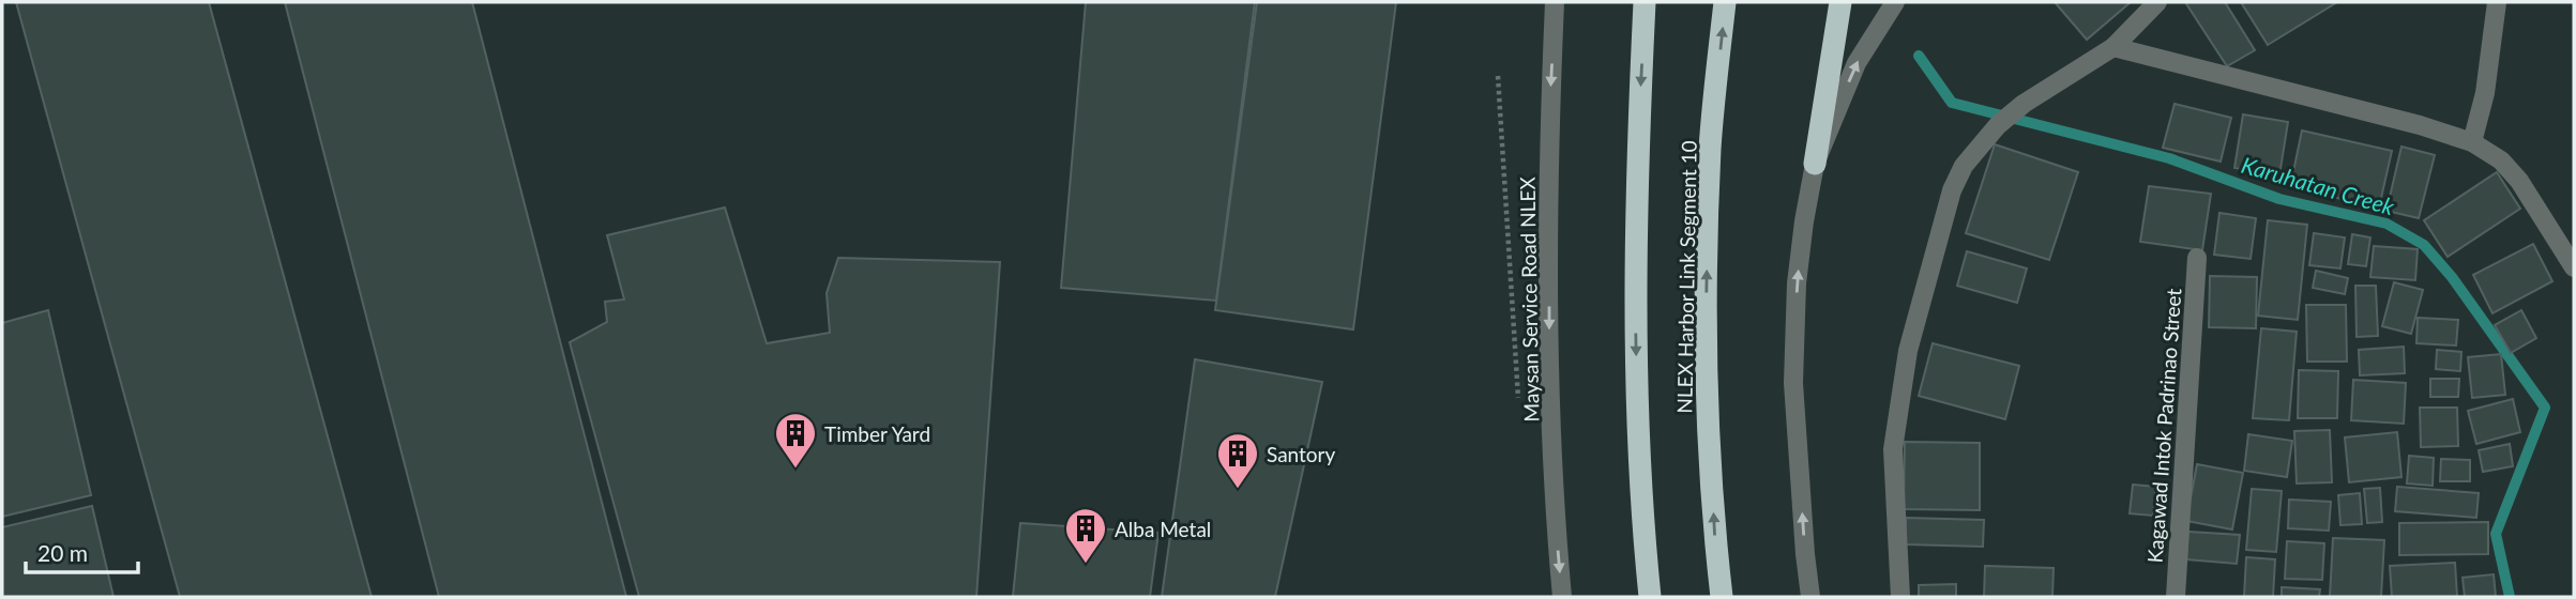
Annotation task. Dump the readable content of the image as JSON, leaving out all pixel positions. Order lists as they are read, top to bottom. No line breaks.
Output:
{"streets":{"highway":["NLEX Harbor Link Segment 10"],"street":["Maysan Service Road NLEX","Kagawad Intok Padrinao Street"]},"one_way":["Maysan Service Road NLEX"],"water":["Karuhatan Creek"],"places":{"building":["Timber Yard","Santory","Alba Metal"]},"scale_bar":"20 m"}
